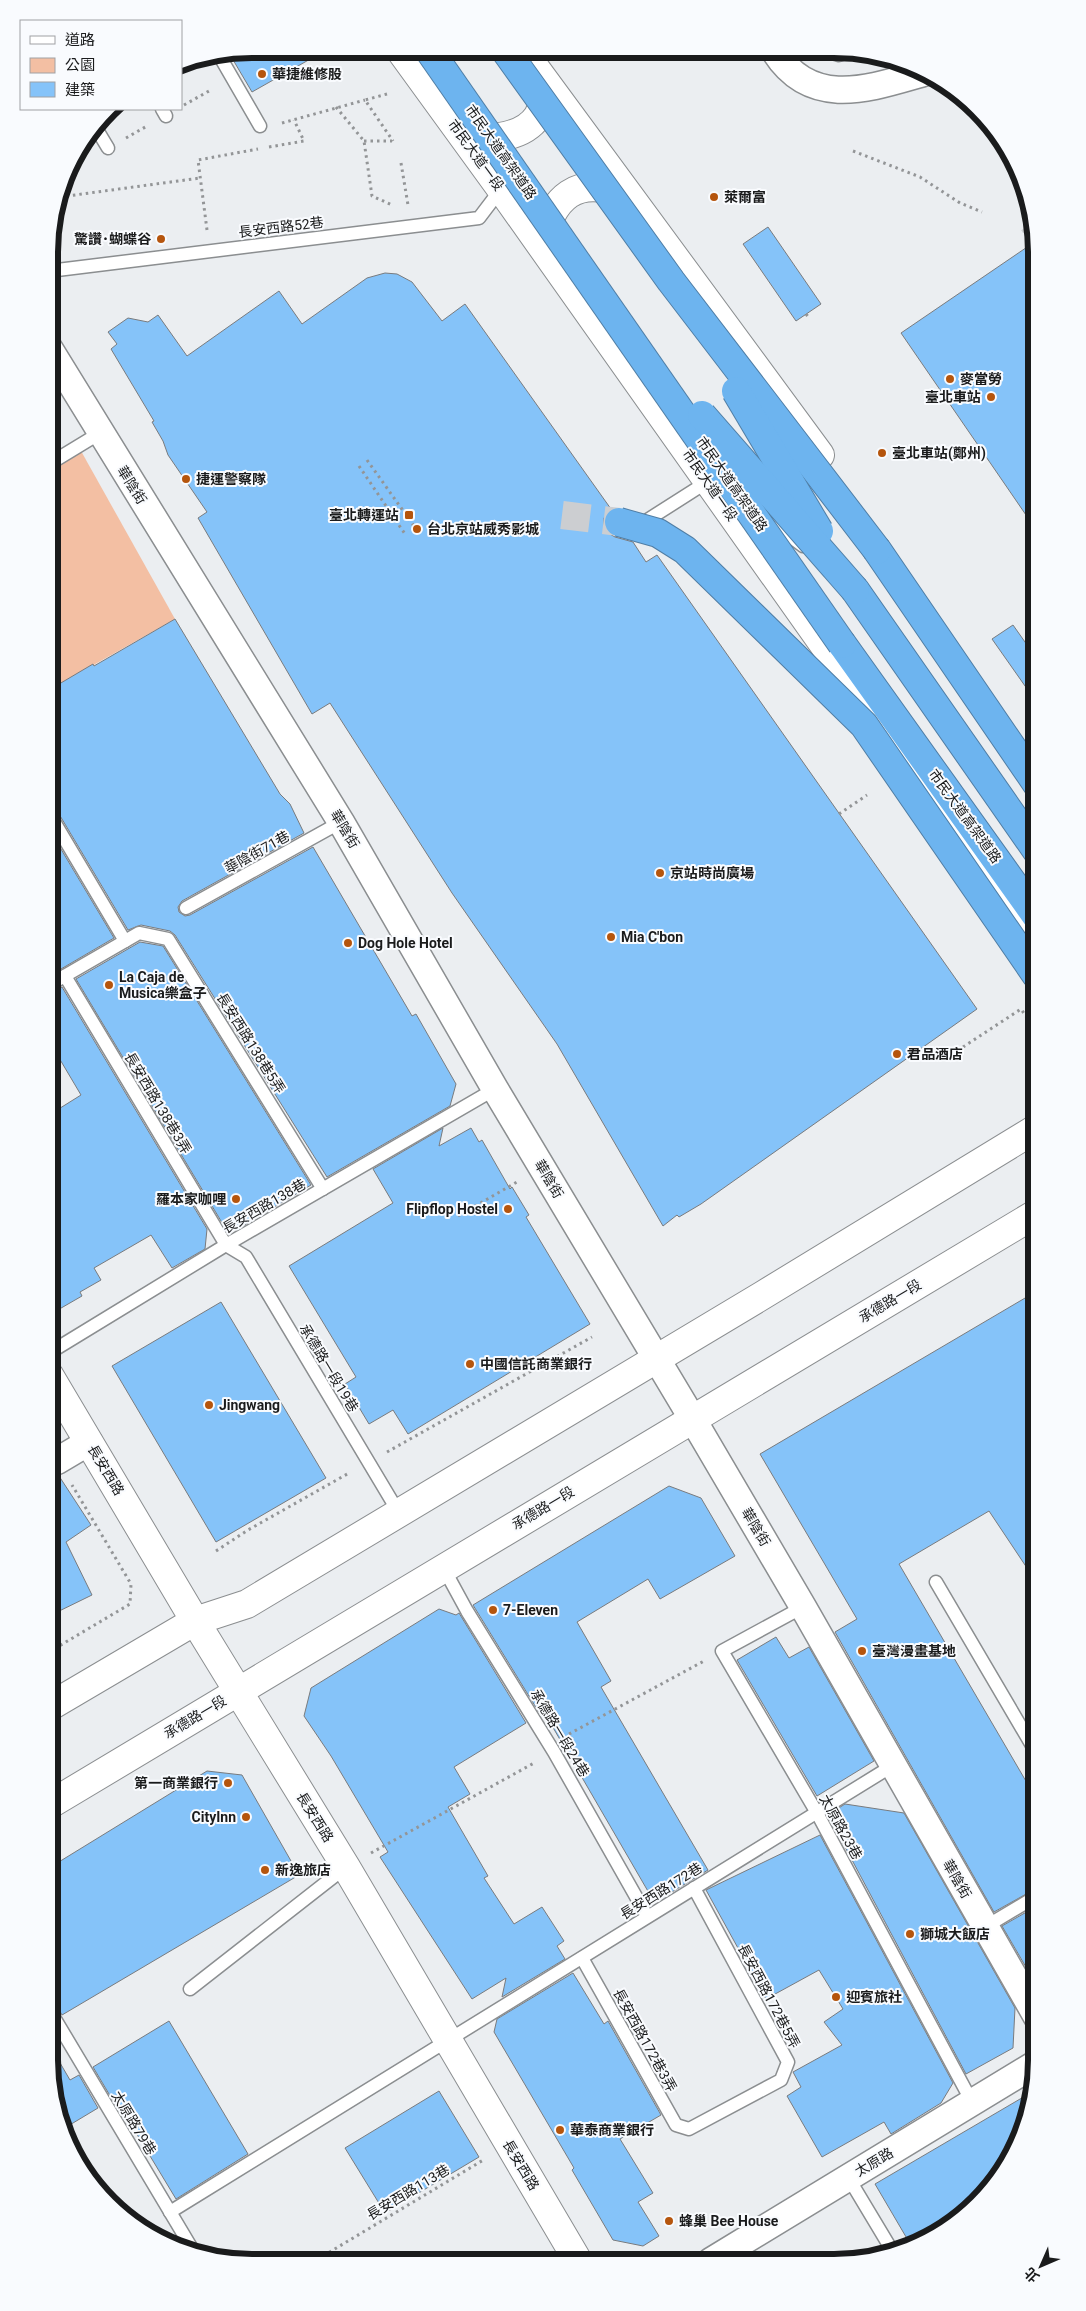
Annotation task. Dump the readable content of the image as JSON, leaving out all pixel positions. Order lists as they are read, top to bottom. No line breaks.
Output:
{"streets":{"highway":["市民大道高架道路"],"street":["市民大道一段","華陰街","承德路一段","長安西路","太原路"],"lane":["長安西路52巷","華陰街71巷","長安西路138巷5弄","長安西路138巷3弄","長安西路138巷","承德路一段19巷","承德路一段24巷","太原路23巷","長安西路172巷","長安西路172巷5弄","長安西路172巷3弄","太原路79巷"],"path":["長安西路113巷"]},"crossings":[["市民大道一段","長安西路52巷"],["華陰街","華陰街71巷"],["華陰街","長安西路138巷"],["華陰街","承德路一段"],["華陰街","長安西路172巷"],["長安西路138巷5弄","長安西路138巷"],["長安西路138巷3弄","長安西路138巷"],["長安西路138巷3弄","承德路一段19巷"],["長安西路138巷","承德路一段19巷"],["承德路一段","長安西路"],["承德路一段","承德路一段24巷"],["長安西路","長安西路172巷"],["長安西路","長安西路113巷"],["承德路一段24巷","長安西路172巷"],["太原路23巷","長安西路172巷"],["太原路23巷","太原路"],["長安西路172巷","長安西路172巷5弄"],["長安西路172巷","長安西路172巷3弄"],["長安西路172巷","太原路79巷"],["長安西路172巷5弄","長安西路172巷3弄"]],"places":{"other":["華捷維修股","萊爾富","驚讚･蝴蝶谷","麥當勞","臺北車站","臺北車站(鄭州)","捷運警察隊","台北京站威秀影城","京站時尚廣場","Mia C'bon","Dog Hole Hotel","La Caja de Musica樂盒子","君品酒店","羅本家咖哩","Flipflop Hostel","中國信託商業銀行","Jingwang","7-Eleven","臺灣漫畫基地","第一商業銀行","CityInn","新逸旅店","獅城大飯店","迎賓旅社","華泰商業銀行","蜂巢 Bee House"],"transit":["臺北轉運站"]},"legend":["道路","公園","建築"],"north":"bottom left"}
